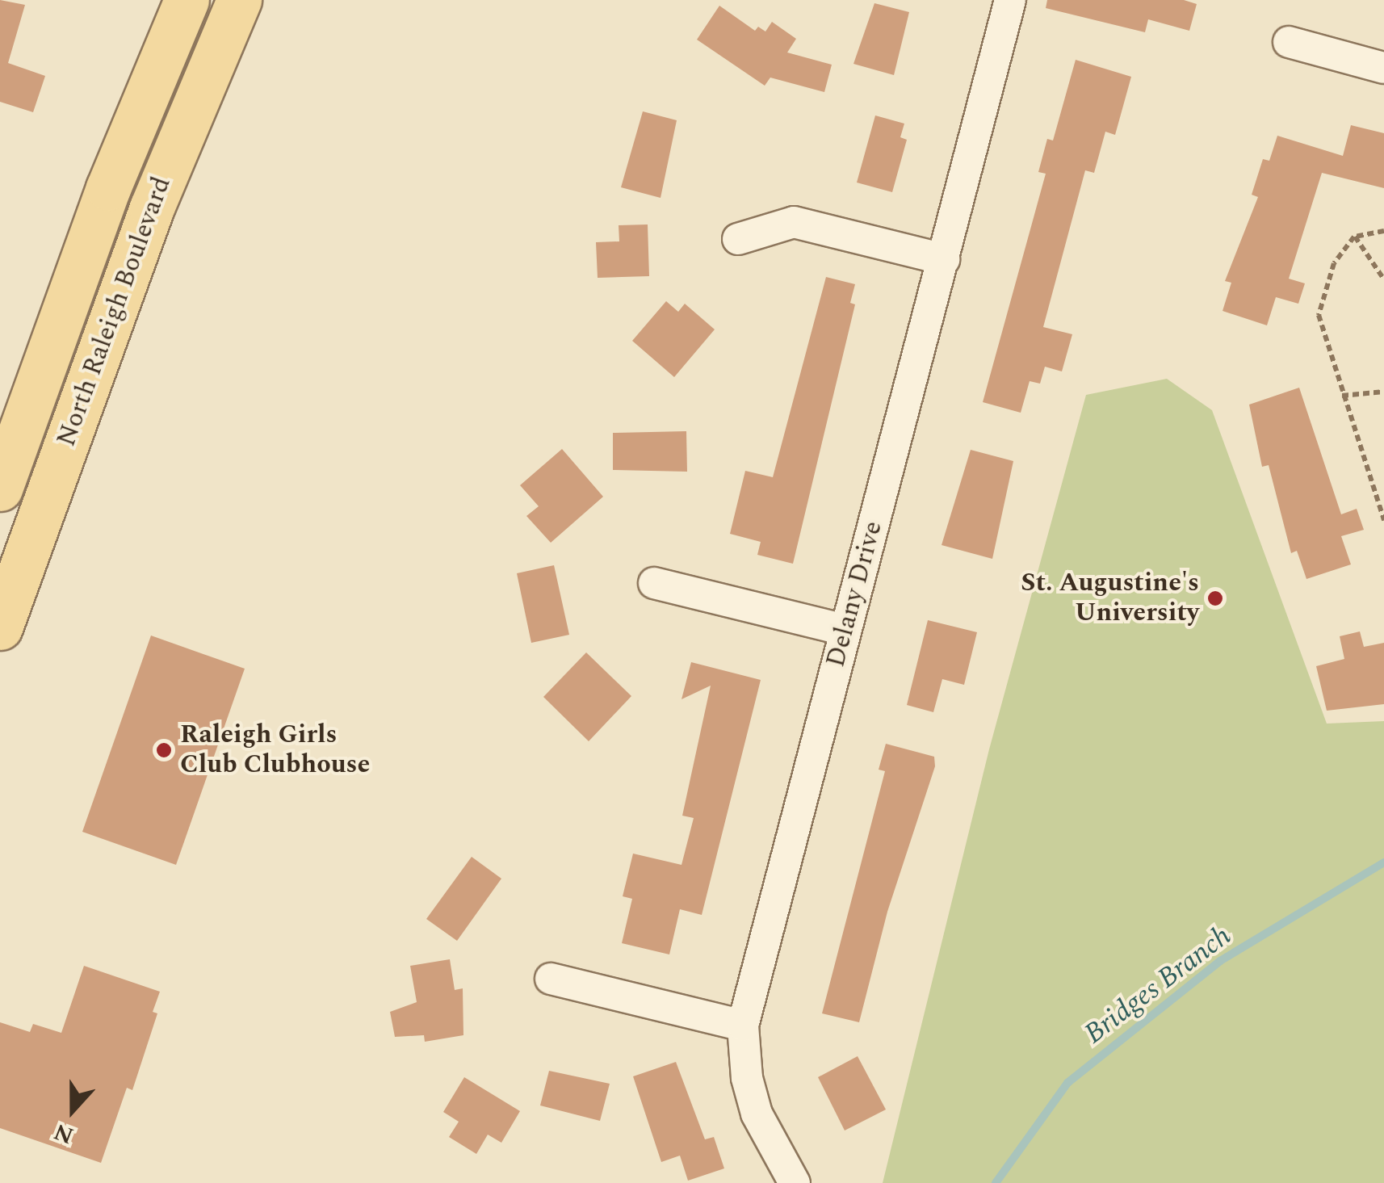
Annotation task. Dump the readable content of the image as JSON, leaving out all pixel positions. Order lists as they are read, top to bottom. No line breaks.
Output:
{"streets":{"main road":["North Raleigh Boulevard"],"street":["Delany Drive"]},"water":["Bridges Branch"],"places":["St. Augustine's University","Raleigh Girls Club Clubhouse"],"north":"bottom"}
